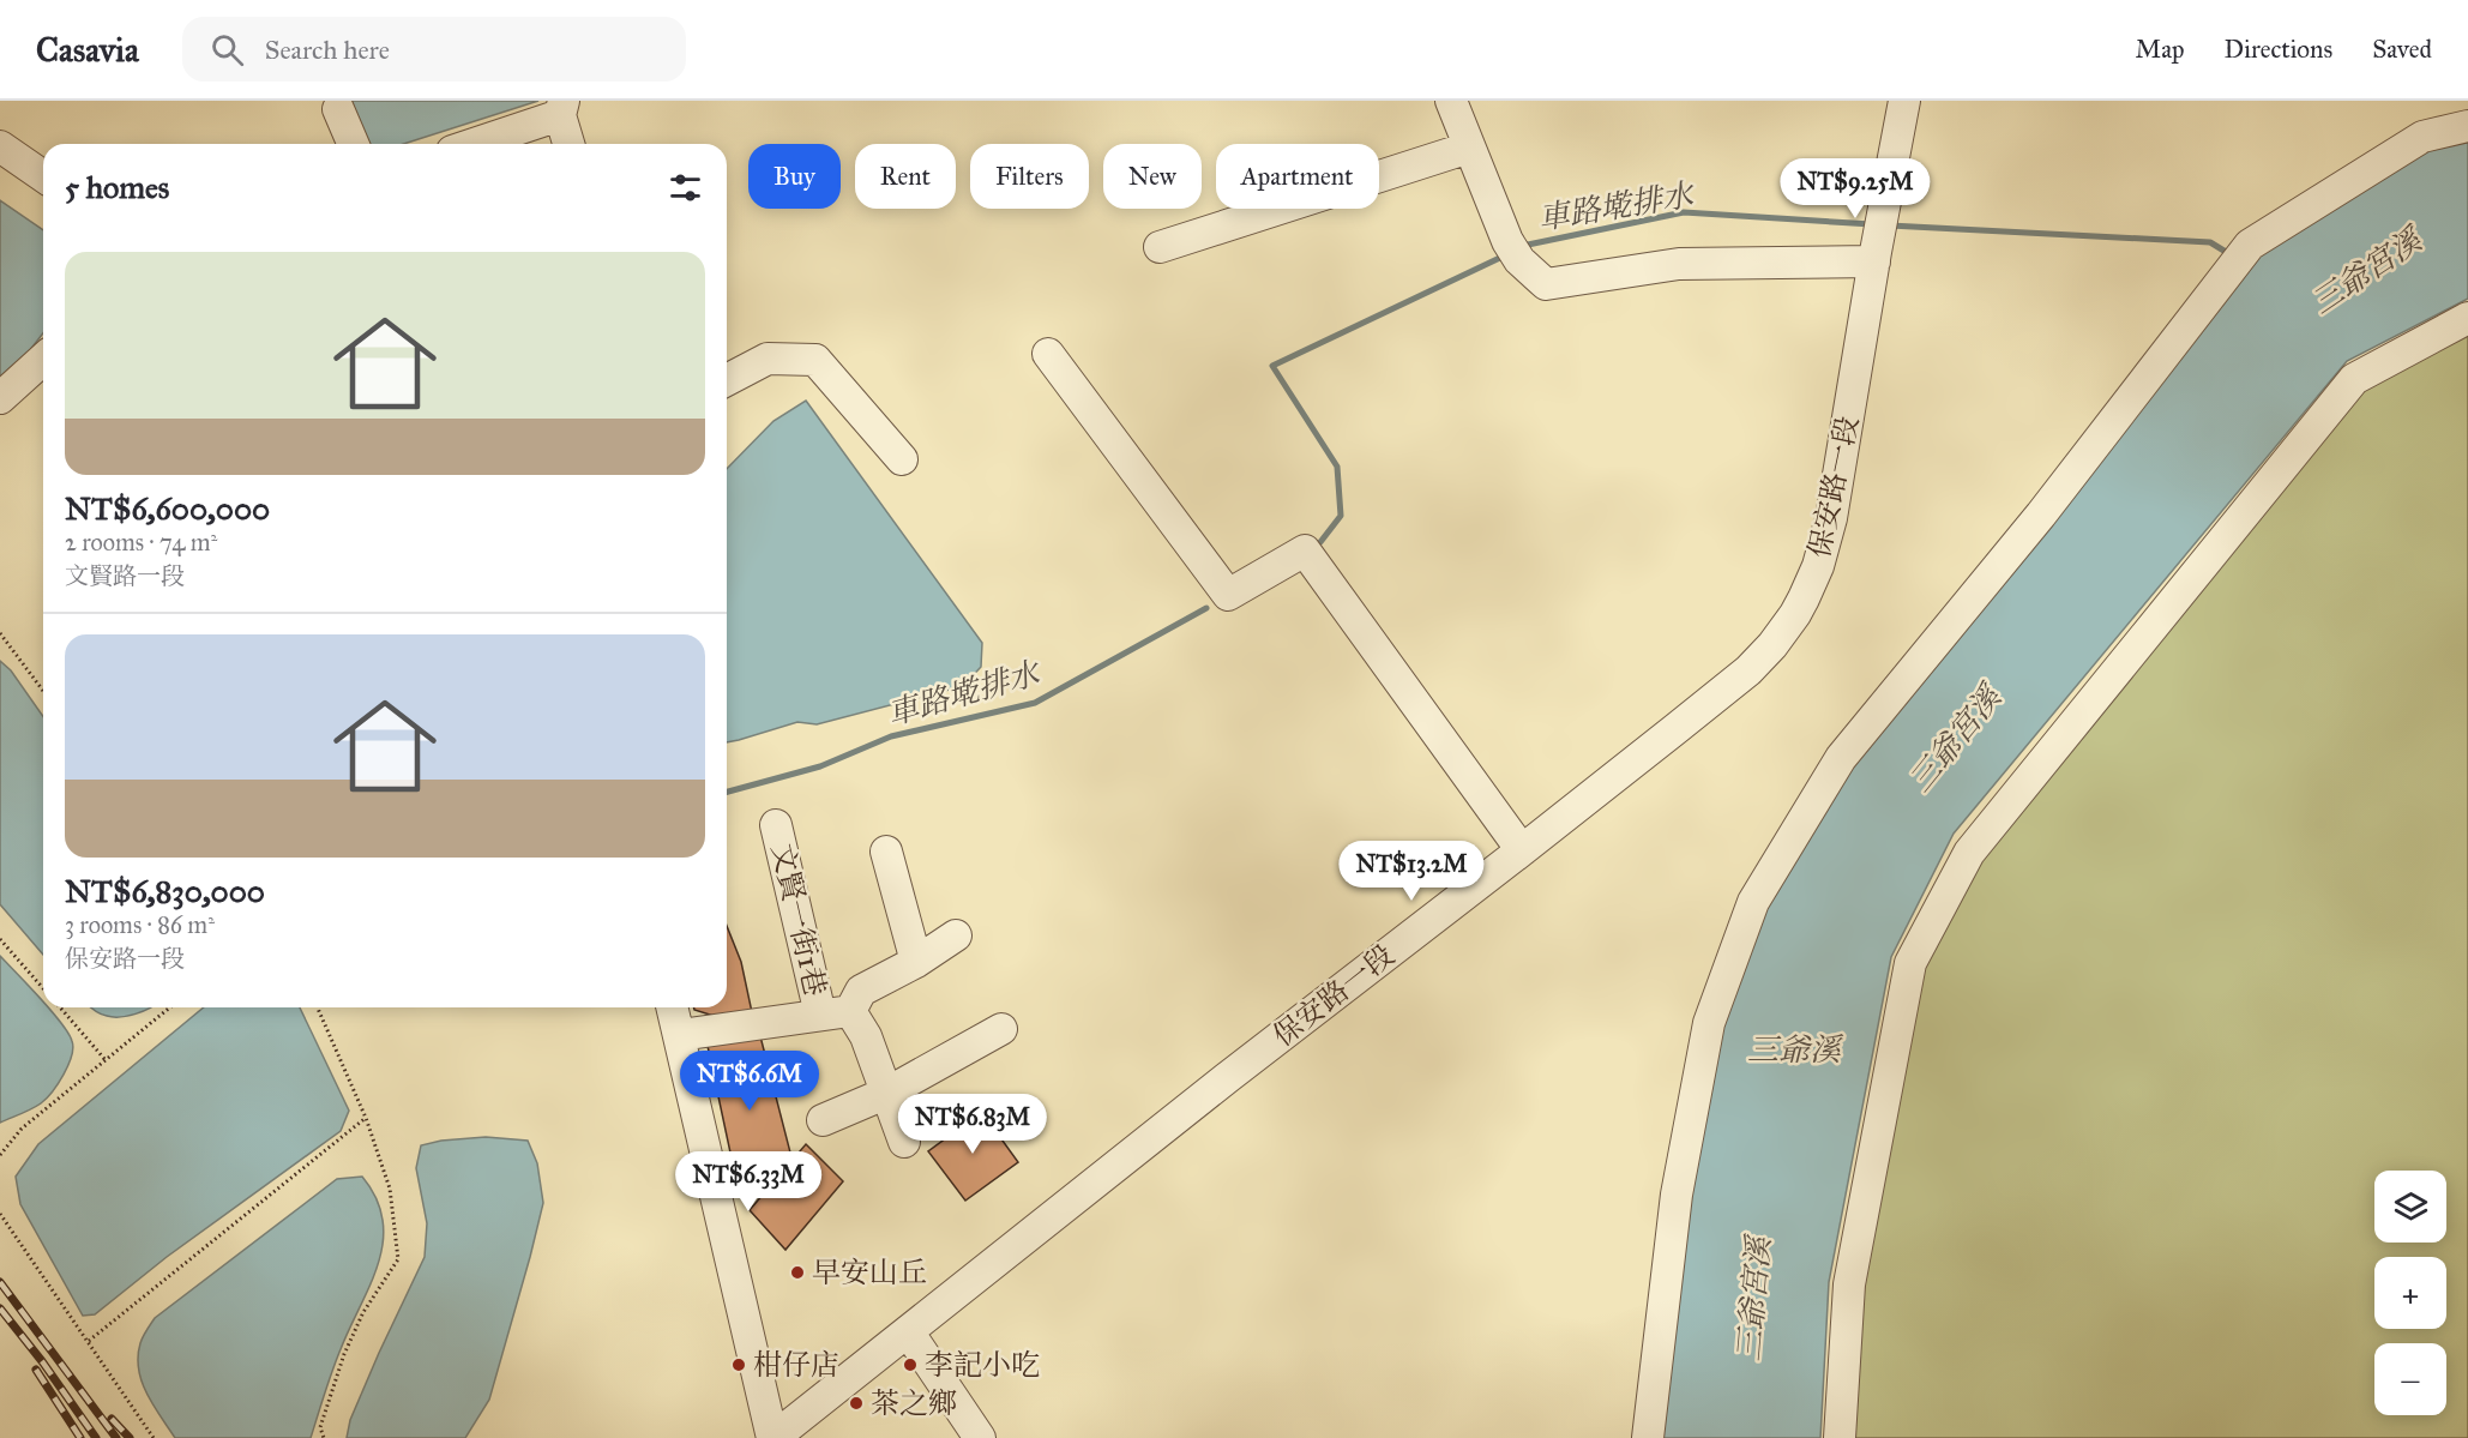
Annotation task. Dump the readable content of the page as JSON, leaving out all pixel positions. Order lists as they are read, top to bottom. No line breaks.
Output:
{"streets":{"street":["保安路一段","文賢一街1巷"]},"water":["車路墘排水","三爺宮溪","三爺溪"],"places":["早安山丘","柑仔店","李記小吃","茶之鄉"],"page":{"header":"Casavia","search":"Search here","nav":["Map","Directions","Saved"],"chip":["Buy","Rent","Filters","New","Apartment"],"heading":"5 homes","price":["NT$9.25M","NT$13.2M","NT$6.6M","NT$6.83M","NT$6.33M"],"list":[{"name":"NT$6,600,000","note":"2 rooms · 74 m² · 文賢路一段"},{"name":"NT$6,830,000","note":"3 rooms · 86 m² · 保安路一段"}],"map_buttons":["+","−"]}}
